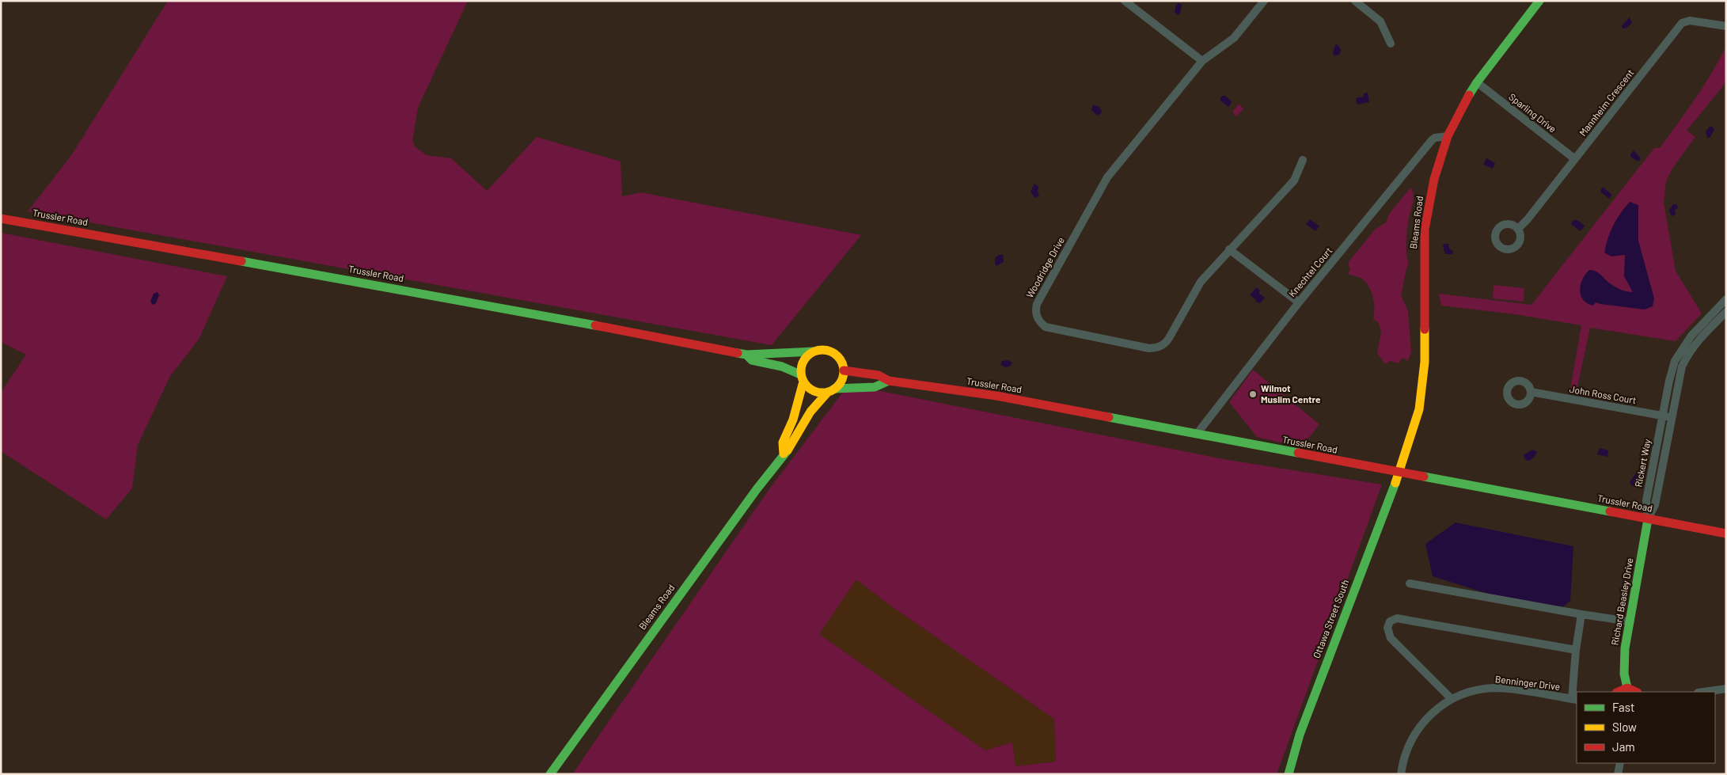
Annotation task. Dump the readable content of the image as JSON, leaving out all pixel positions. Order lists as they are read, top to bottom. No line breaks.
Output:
{"streets":{"main road":["Trussler Road","Bleams Road","Richard Beasley Drive","Ottawa Street South"],"street":["Mannheim Crescent","Sparling Drive","Woodridge Drive","Knechtel Court","John Ross Court","Rickert Way","Benninger Drive"]},"crossings":[["Mannheim Crescent","Sparling Drive"],["Sparling Drive","Bleams Road"],["Trussler Road","Bleams Road"],["Trussler Road","Knechtel Court"],["Trussler Road","Rickert Way"],["Trussler Road","Richard Beasley Drive"],["Trussler Road","Ottawa Street South"],["Bleams Road","Knechtel Court"],["Bleams Road","Ottawa Street South"],["John Ross Court","Rickert Way"],["Rickert Way","Richard Beasley Drive"]],"places":["Wilmot Muslim Centre"],"legend":["Fast","Slow","Jam"]}
